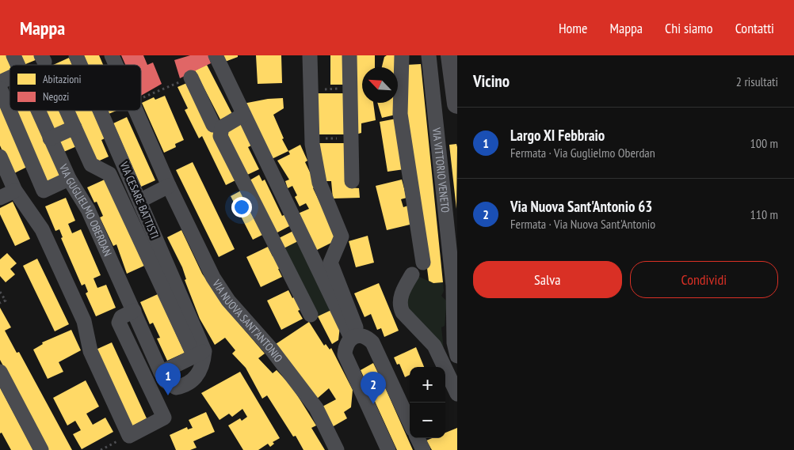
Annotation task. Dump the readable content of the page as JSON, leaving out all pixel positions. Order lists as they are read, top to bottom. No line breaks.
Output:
{"streets":{"street":["VIA VITTORIO VENETO","VIA CESARE BATTISTI","VIA GUGLIELMO OBERDAN","VIA NUOVA SANT'ANTONIO"]},"crossings":[["VIA CESARE BATTISTI","VIA GUGLIELMO OBERDAN"]],"legend":["Abitazioni","Negozi"],"north":"top left","page":{"header":"Mappa","nav":["Home","Mappa","Chi siamo","Contatti"],"heading":["Vicino","2 risultati"],"list":[{"mark":"1","name":"Largo XI Febbraio","note":"Fermata · Via Guglielmo Oberdan","value":"100 m"},{"mark":"2","name":"Via Nuova Sant'Antonio 63","note":"Fermata · Via Nuova Sant'Antonio","value":"110 m"}],"buttons":["Salva","Condividi"],"pins":["1","2"],"map_buttons":["+","−"]}}
